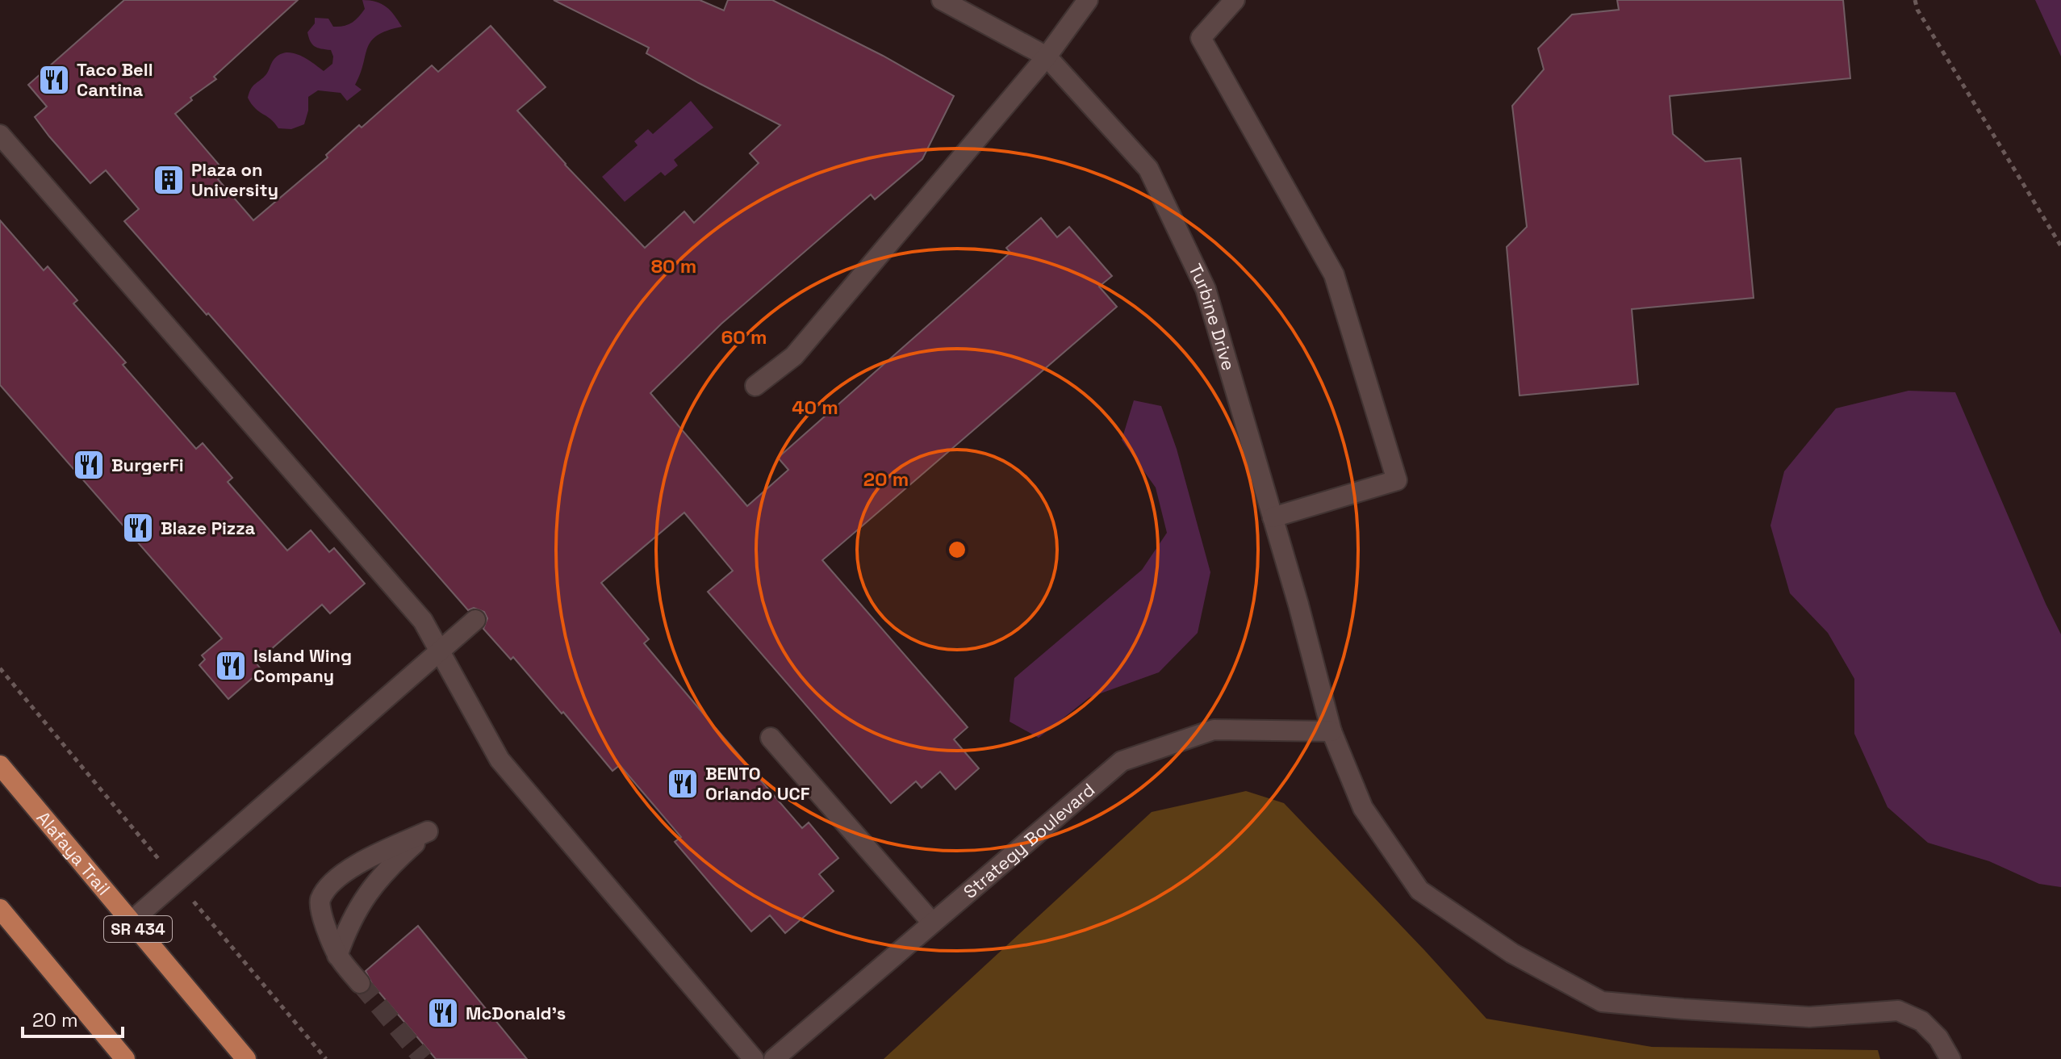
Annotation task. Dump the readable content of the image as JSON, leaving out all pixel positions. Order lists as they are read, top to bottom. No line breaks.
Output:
{"streets":{"main road":["Alafaya Trail","SR 434"],"street":["Turbine Drive","Strategy Boulevard"]},"crossings":[["Turbine Drive","Strategy Boulevard"]],"places":{"restaurant":["Taco Bell Cantina","BurgerFi","Blaze Pizza","Island Wing Company","BENTO Orlando UCF","McDonald's"],"building":["Plaza on University"]},"scale_bar":"20 m","rings":["80 m","60 m","40 m","20 m"]}
